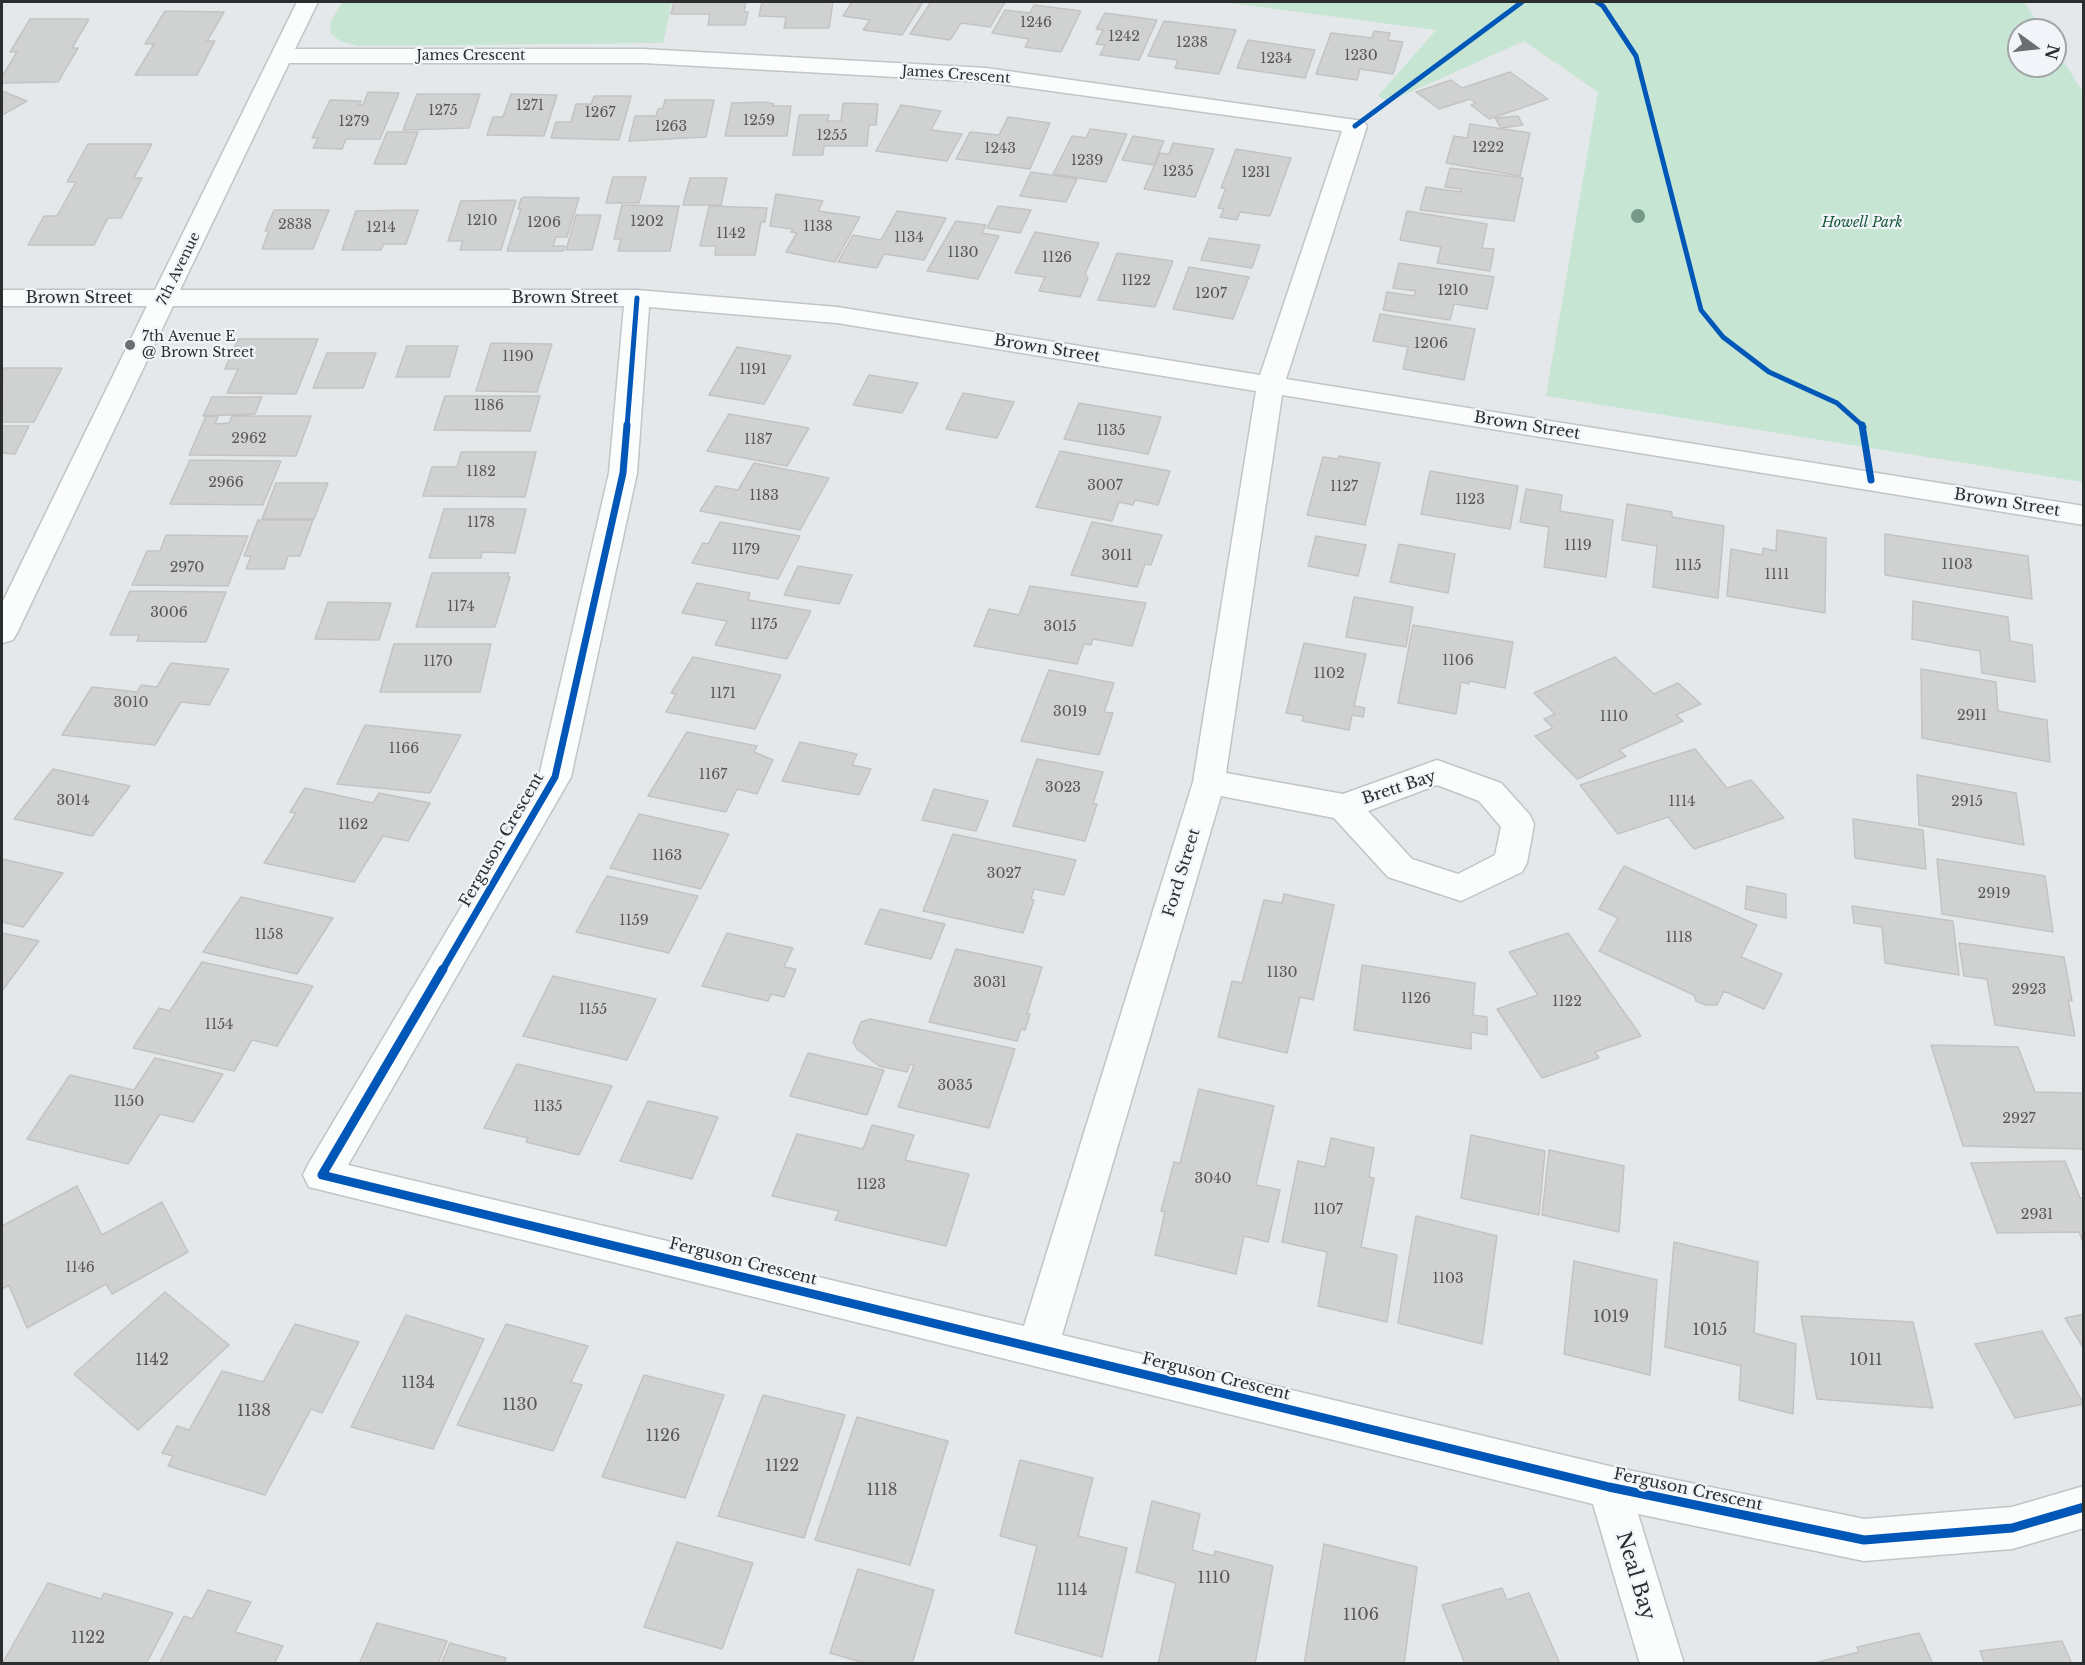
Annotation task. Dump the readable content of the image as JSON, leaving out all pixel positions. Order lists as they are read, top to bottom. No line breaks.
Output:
{"streets":{"street":["James Crescent","7th Avenue","Brown Street","Brett Bay","Ferguson Crescent","Ford Street","Neal Bay"]},"crossings":[["James Crescent","7th Avenue"],["James Crescent","Brown Street"],["James Crescent","Ford Street"],["7th Avenue","Brown Street"],["Brown Street","Ferguson Crescent"],["Brown Street","Ford Street"],["Brett Bay","Ford Street"],["Ferguson Crescent","Ford Street"],["Ferguson Crescent","Neal Bay"]],"parks":["Howell Park"],"places":["7th Avenue E @ Brown Street"],"house_numbers":["1246","1242","1238","1230","1234","1271","1275","1267","1259","1279","1263","1255","1222","1243","1239","1235","1231","1210","1202","1206","2838","1138","1214","1142","1134","1130","1126","1122","1210","1207","1206","1190","1191","1186","1135","2962","1187","1182","2966","3007","1127","1183","1123","1178","1119","1179","3011","1103","1115","2970","1111","1174","3006","1175","3015","1106","1170","1102","1171","3010","3019","2911","1110","1166","1167","3023","3014","1114","2915","1162","1163","3027","2919","1159","1158","1118","1130","3031","2923","1126","1122","1155","1154","3035","1150","1135","2927","3040","1123","1107","2931","1146","1103","1019","1015","1142","1011","1134","1130","1138","1126","1122","1118","1110","1114","1106","1122"],"north":"right"}
